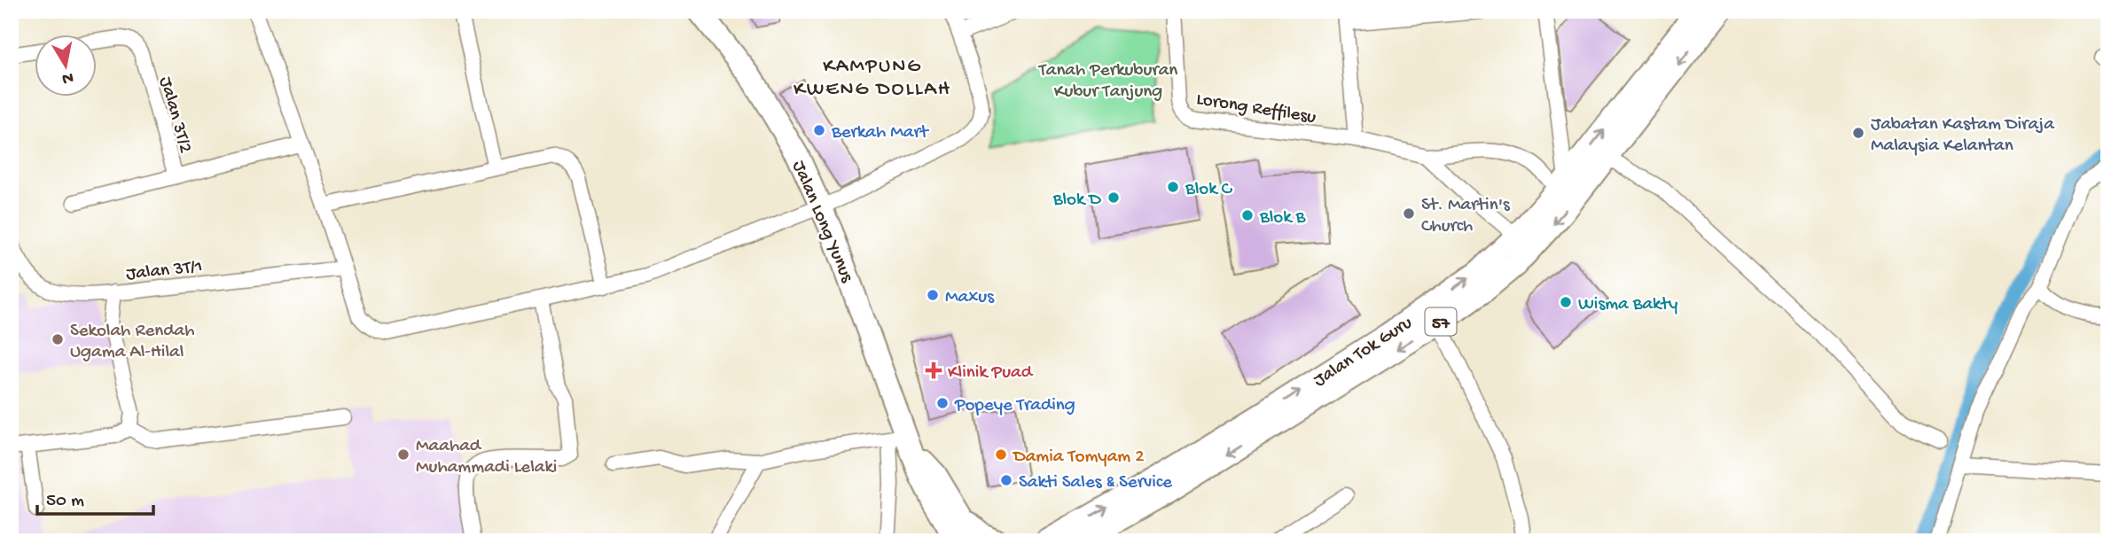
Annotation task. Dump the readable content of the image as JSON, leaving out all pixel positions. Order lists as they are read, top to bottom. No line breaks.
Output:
{"streets":{"main road":["Jalan Long Yunus","57","Jalan Tok Guru"],"street":["Lorong Reffilesu","Jalan 3T/2","Jalan 3T/1"]},"crossings":[["Lorong Reffilesu","Jalan Tok Guru"]],"districts":["KAMPUNG KWENG DOLLAH"],"parks":["Tanah Perkuburan Kubur Tanjung"],"places":{"other":["Berkah Mart","Jabatan Kastam Diraja Malaysia Kelantan","Blok C","Blok D","St. Martin's Church","Blok B","Maxus","Wisma Bakty","Sekolah Rendah Ugama Al-Hilal","Popeye Trading","Maahad Muhammadi Lelaki","Damia Tomyam 2","Sakti Sales & Service"],"health":["Klinik Puad"]},"scale_bar":"50 m","north":"bottom"}
